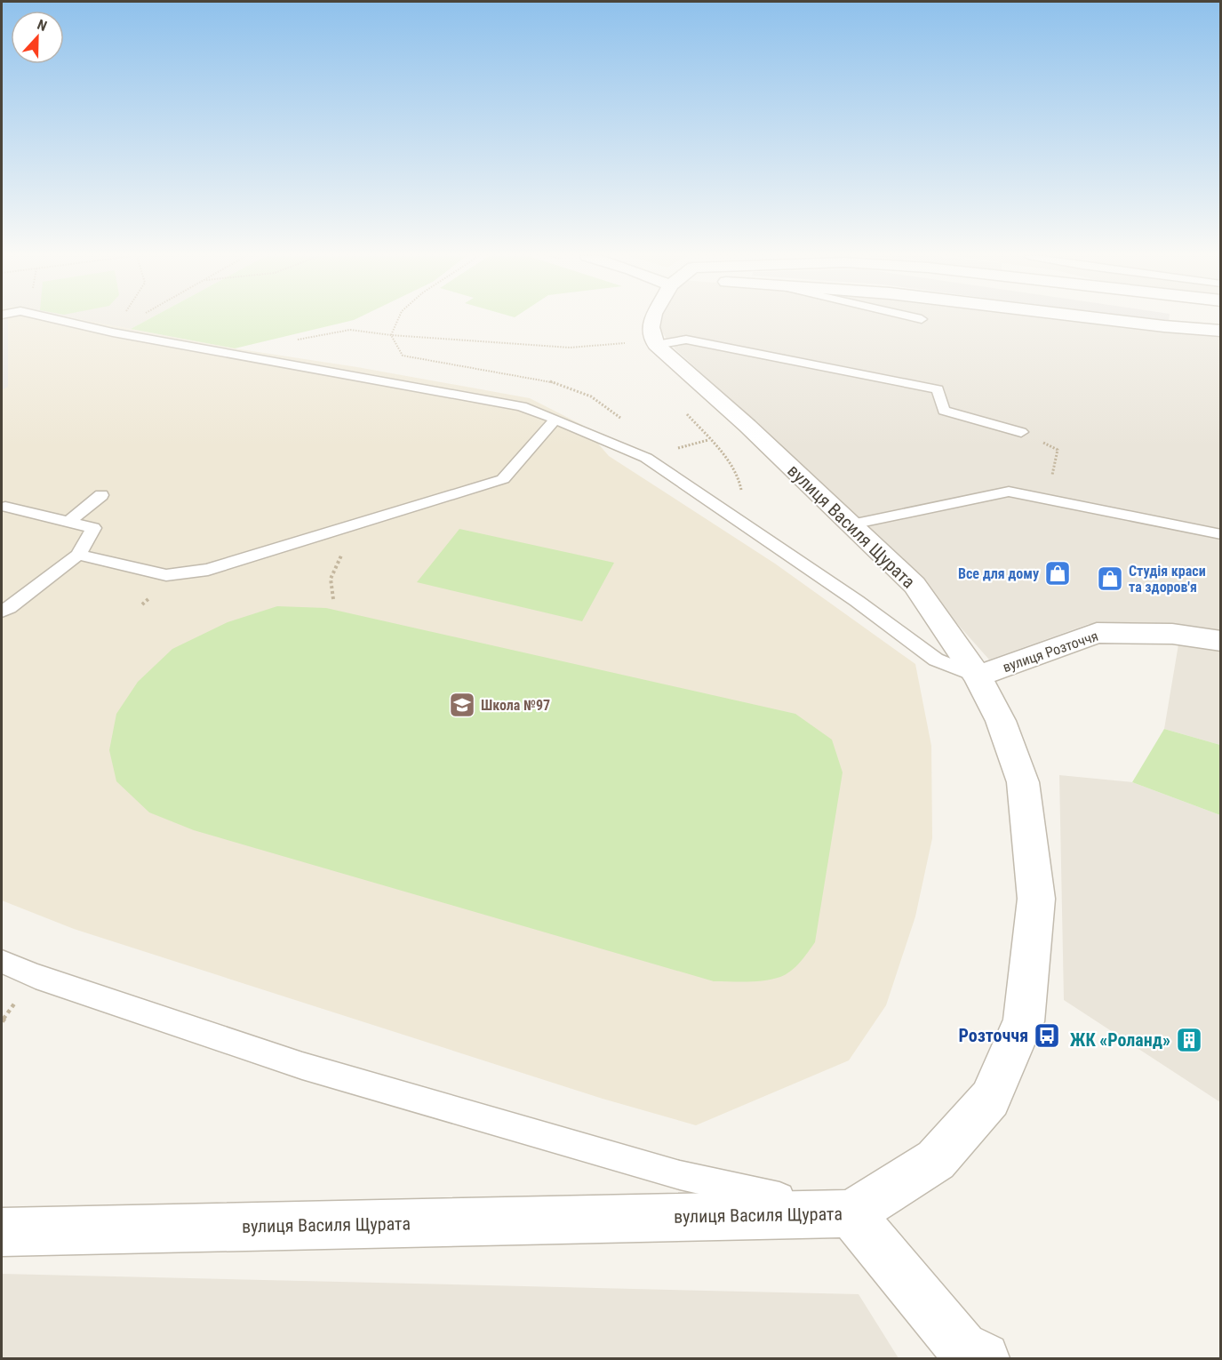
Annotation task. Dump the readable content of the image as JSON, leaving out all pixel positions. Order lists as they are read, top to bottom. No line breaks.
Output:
{"streets":{"street":["вулиця Василя Щурата","вулиця Розточчя"]},"crossings":[["вулиця Василя Щурата","вулиця Розточчя"]],"places":{"shop":["Все для дому","Студія краси та здоров'я"],"school or university":["Школа №97"],"bus stop":["Розточчя"],"building":["ЖК «Роланд»"]},"north":"top"}
